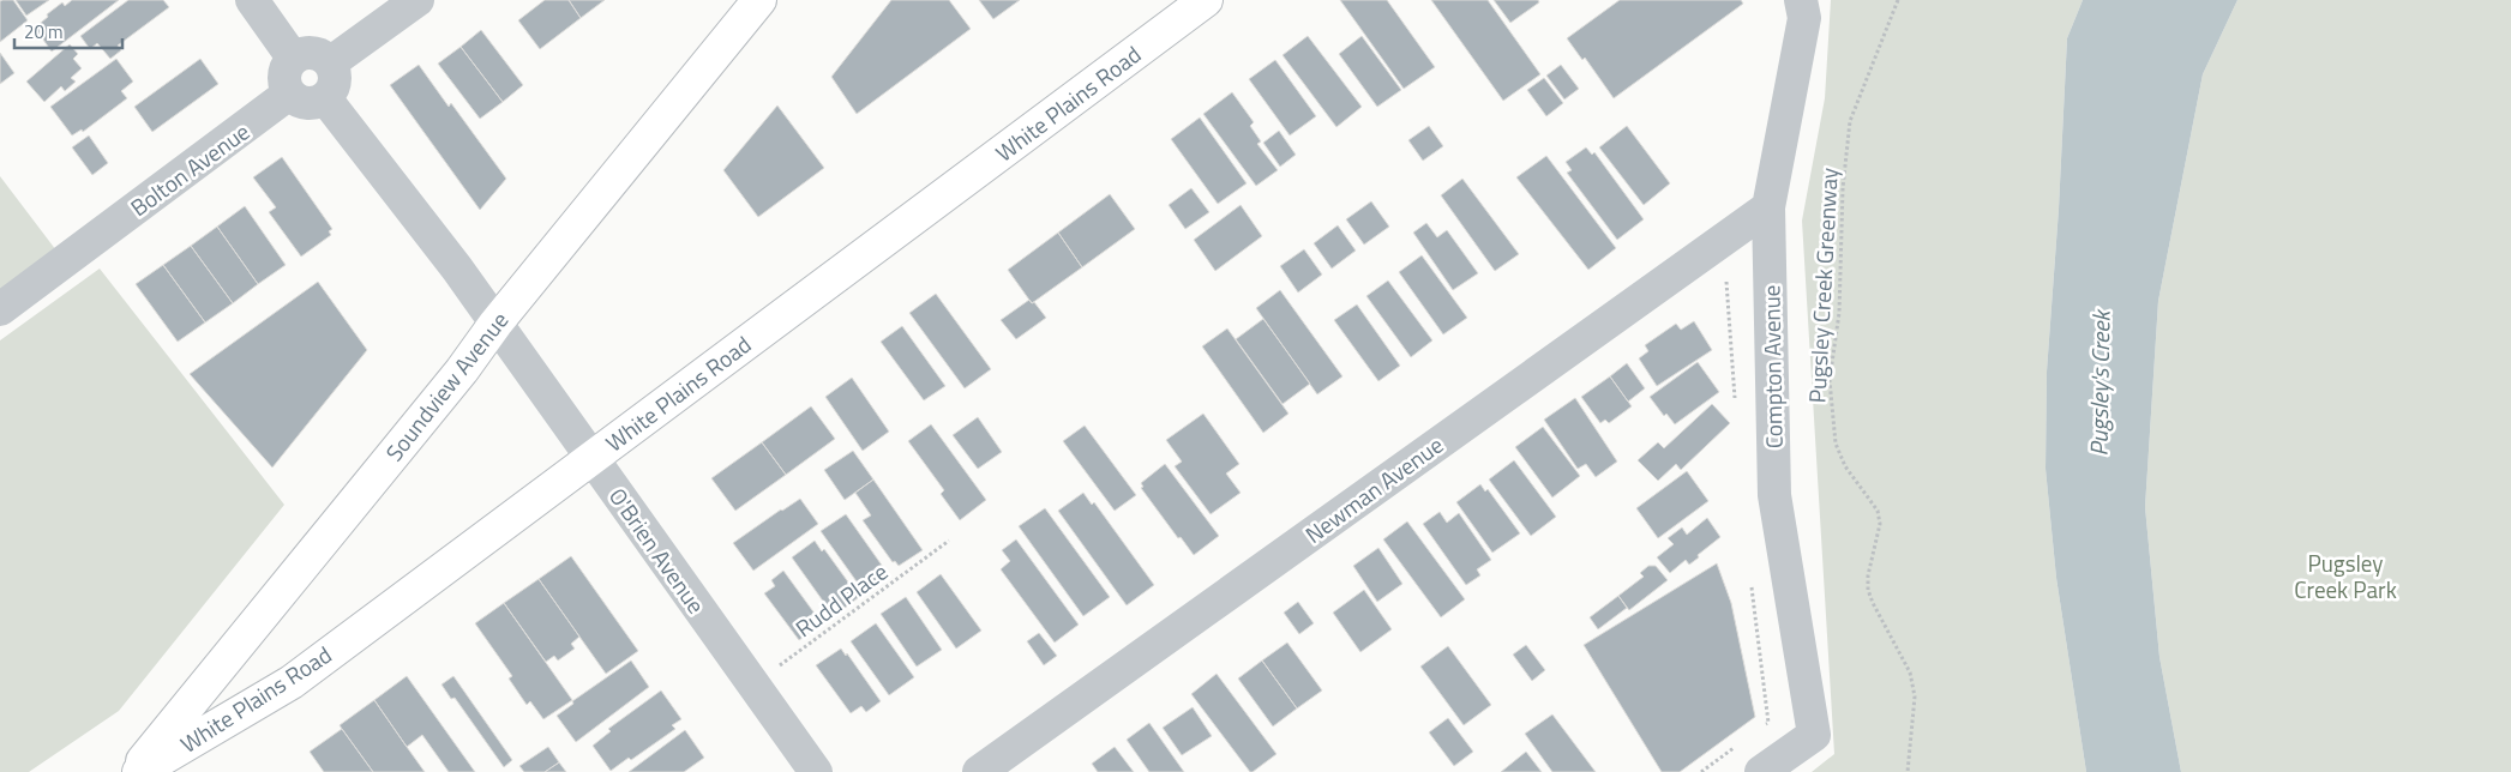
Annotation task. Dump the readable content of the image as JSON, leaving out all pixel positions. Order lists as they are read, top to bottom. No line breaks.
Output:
{"streets":{"main road":["White Plains Road","Soundview Avenue"],"street":["Bolton Avenue","Compton Avenue","Newman Avenue","O'Brien Avenue"],"path":["Pugsley Creek Greenway","Rudd Place"]},"crossings":[["White Plains Road","O'Brien Avenue"],["Bolton Avenue","O'Brien Avenue"],["Compton Avenue","Newman Avenue"],["Soundview Avenue","O'Brien Avenue"],["O'Brien Avenue","Rudd Place"]],"water":["Pugsley's Creek"],"parks":["Pugsley Creek Park"],"scale_bar":"20 m"}
